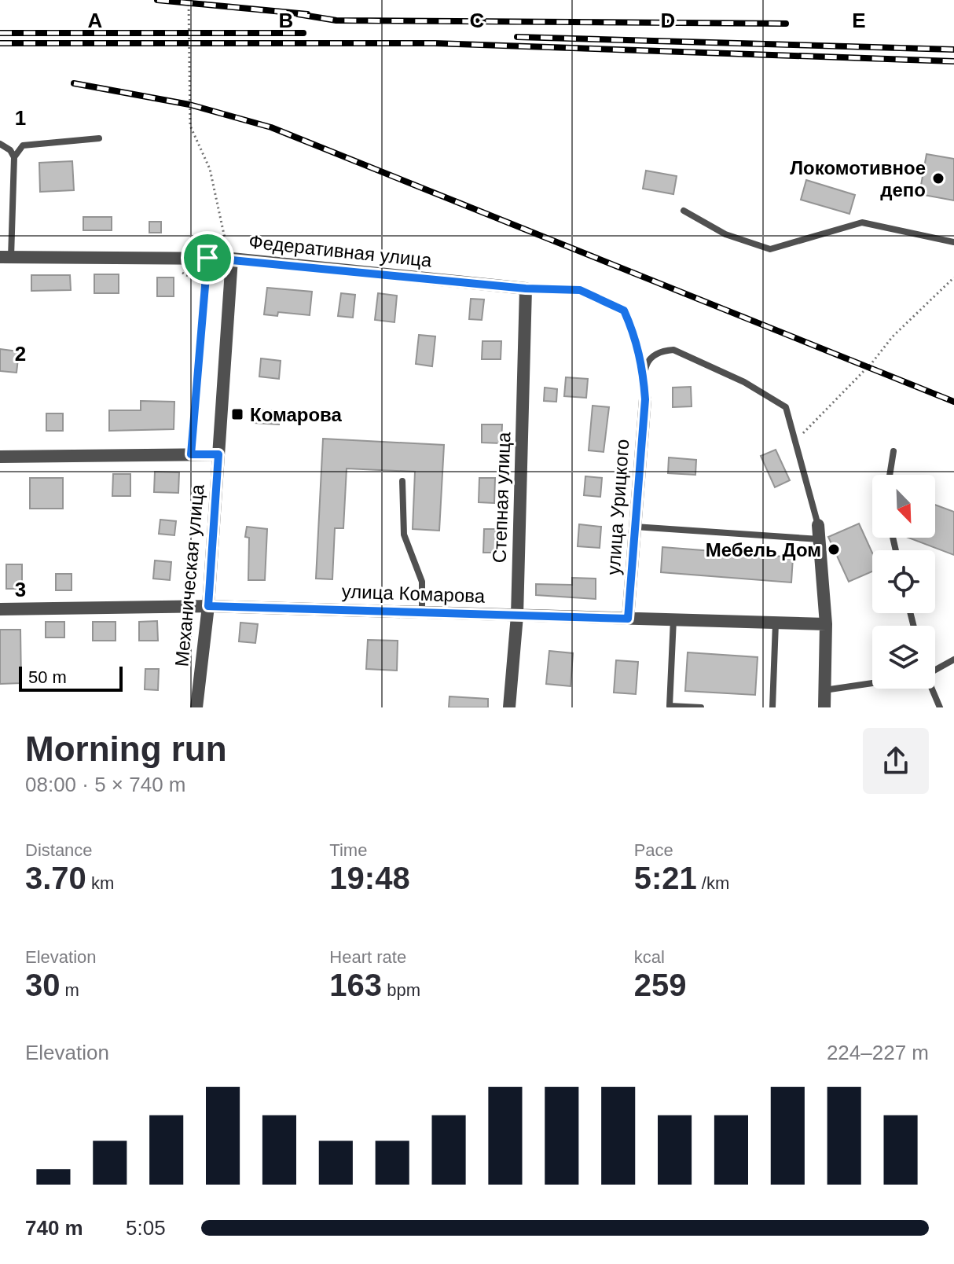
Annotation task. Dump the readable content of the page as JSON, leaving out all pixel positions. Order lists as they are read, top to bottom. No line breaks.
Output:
{"streets":{"street":["Федеративная улица","Степная улица","улица Урицкого","Механическая улица","улица Комарова"]},"crossings":[["Федеративная улица","Степная улица"],["Федеративная улица","Механическая улица"],["Степная улица","улица Комарова"],["улица Урицкого","улица Комарова"],["Механическая улица","улица Комарова"]],"places":{"other":["Локомотивное депо","Мебель Дом"],"transit":["Комарова"]},"scale_bar":"50 m","north":"bottom right","page":{"scale":"50 m","heading":["Morning run","08:00 · 5 × 740 m"],"stats":[["Distance","3.70 km"],["Time","19:48"],["Pace","5:21 /km"],["Elevation","30 m"],["Heart rate","163 bpm"],["kcal","259"]],"chart":["Elevation","224–227 m"],"list":[{"name":"740 m","note":"5:05"}]},"grid":{"columns":["A","B","C","D","E"],"rows":["1","2","3"]}}
